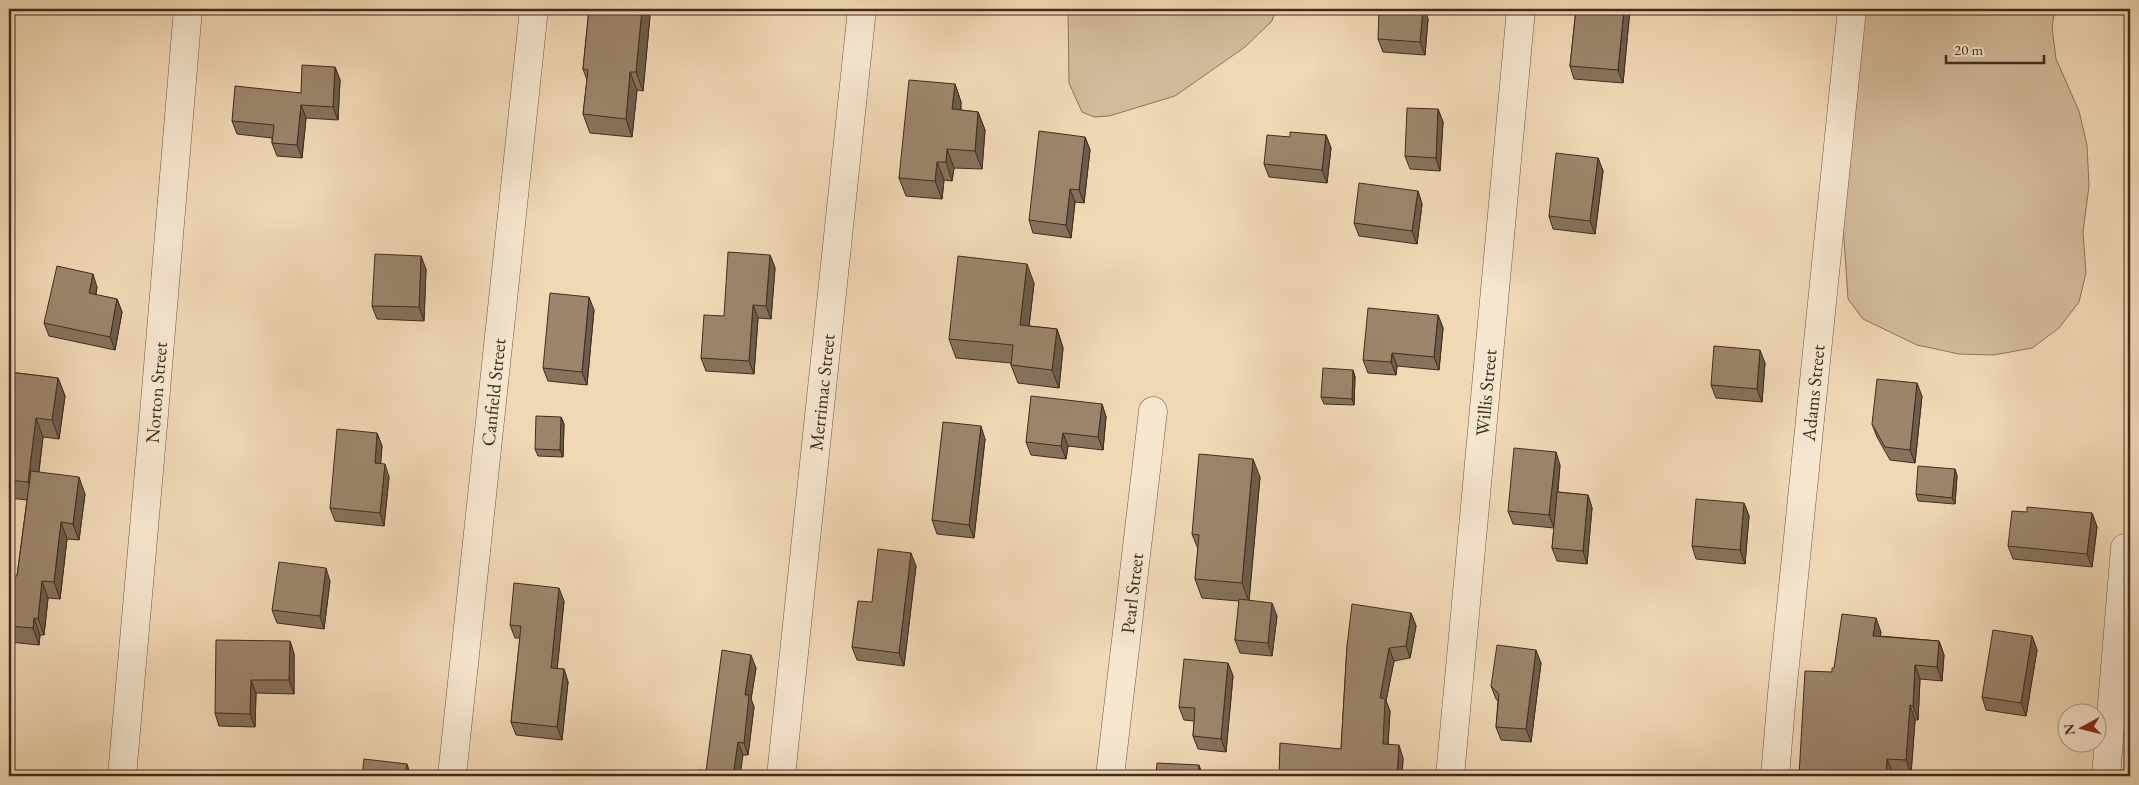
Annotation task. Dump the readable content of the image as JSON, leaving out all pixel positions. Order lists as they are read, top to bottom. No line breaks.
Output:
{"streets":{"street":["Merrimac Street","Adams Street","Norton Street","Canfield Street","Willis Street","Pearl Street"]},"scale_bar":"20 m","north":"left"}
